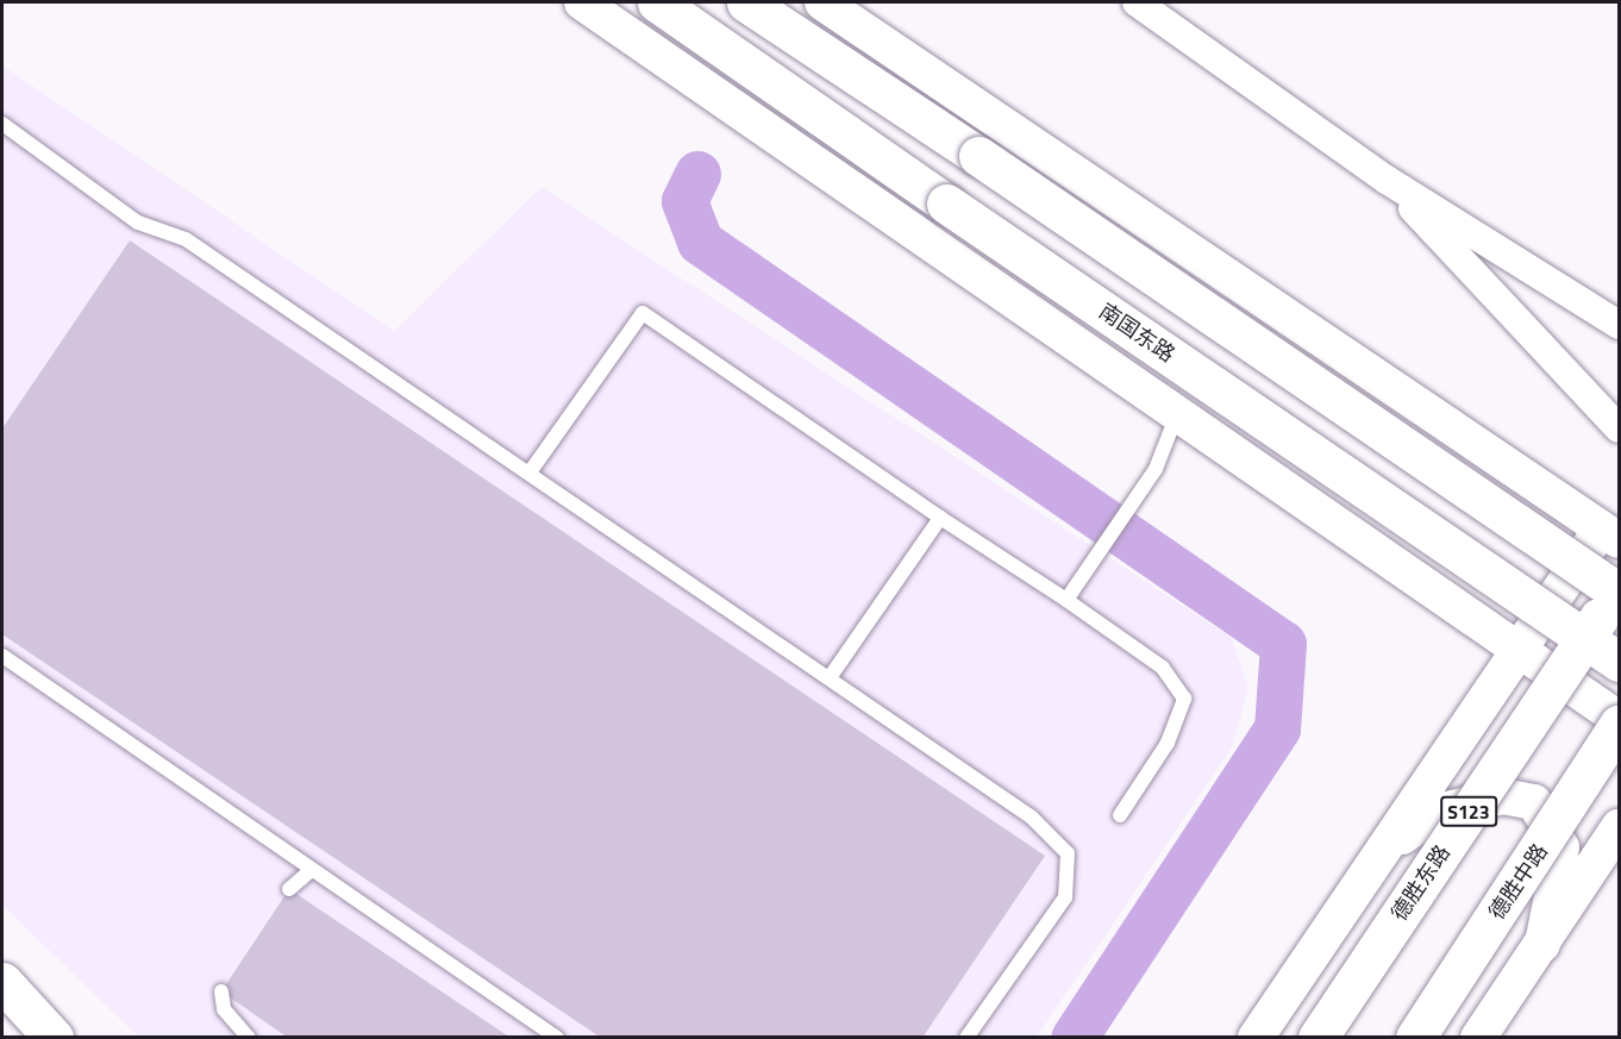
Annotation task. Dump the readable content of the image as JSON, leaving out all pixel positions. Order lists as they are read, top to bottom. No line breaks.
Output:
{"streets":{"main road":["南国东路","S123","德胜中路","德胜东路"]}}
